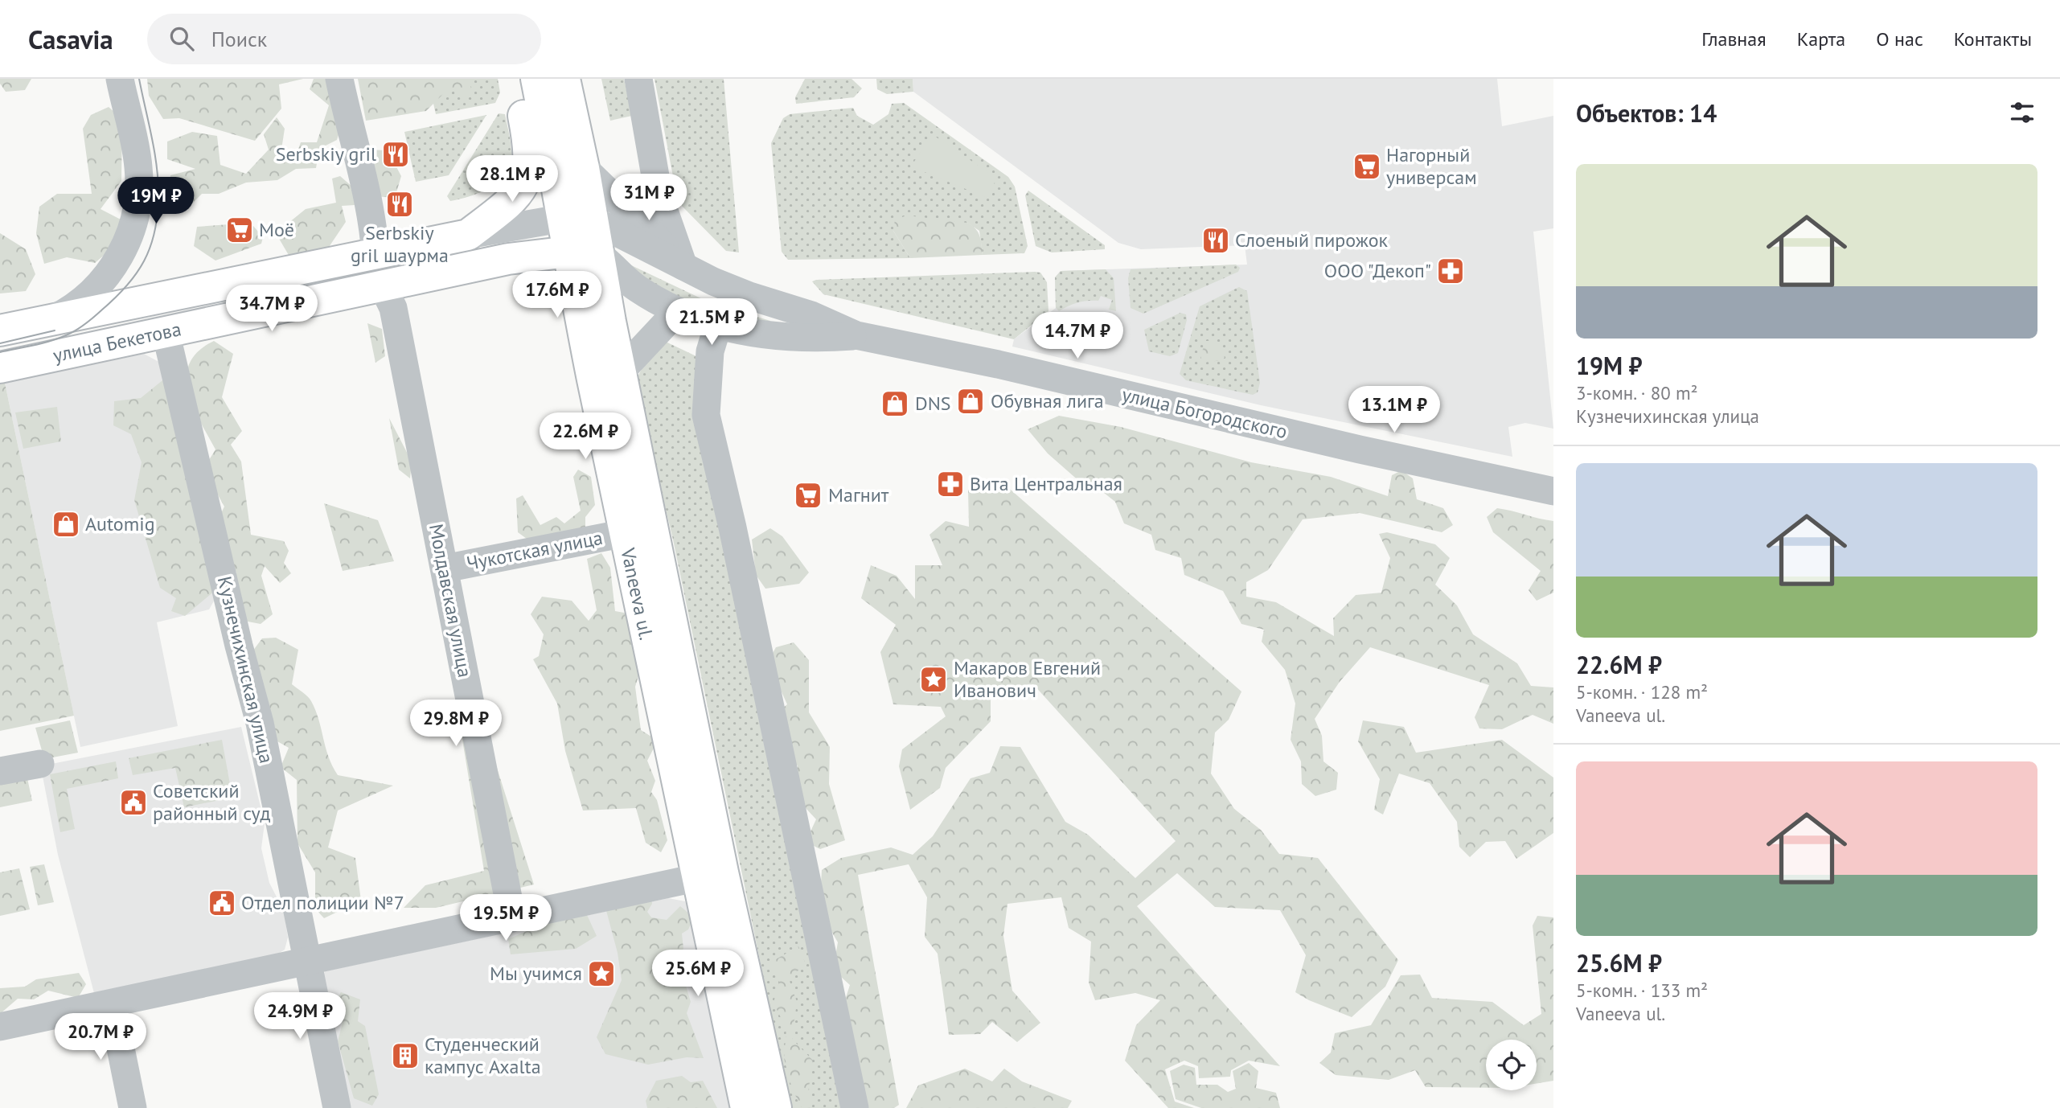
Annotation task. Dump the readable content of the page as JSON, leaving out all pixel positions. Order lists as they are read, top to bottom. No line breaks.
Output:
{"streets":{"main road":["улица Бекетова","Vaneeva ul."],"street":["улица Богородского","Чукотская улица","Молдавская улица","Кузнечихинская улица"]},"crossings":[["улица Бекетова","улица Богородского"],["улица Бекетова","Vaneeva ul."],["улица Бекетова","Молдавская улица"],["улица Бекетова","Кузнечихинская улица"],["улица Богородского","Vaneeva ul."],["Чукотская улица","Vaneeva ul."],["Чукотская улица","Молдавская улица"]],"places":{"restaurant":["Serbskiy gril","Serbskiy gril шаурма","Слоеный пирожок"],"supermarket":["Нагорный универсам","Моё","Магнит"],"pharmacy":["ООО \"Декоп\"","Вита Центральная"],"shop":["Обувная лига","DNS","Automig"],"place":["Макаров Евгений Иванович","Мы учимся"],"public building":["Советский районный суд","Отдел полиции №7"],"building":["Студенческий кампус Axalta"]},"page":{"header":"Casavia","search":"Поиск","nav":["Главная","Карта","О нас","Контакты"],"heading":"Объектов: 14","list":[{"name":"19M ₽","note":"3-комн. · 80 m² · Кузнечихинская улица"},{"name":"22.6M ₽","note":"5-комн. · 128 m² · Vaneeva ul."},{"name":"25.6M ₽","note":"5-комн. · 133 m² · Vaneeva ul."}],"price":["28.1M ₽","31M ₽","19M ₽","17.6M ₽","34.7M ₽","21.5M ₽","14.7M ₽","13.1M ₽","22.6M ₽","29.8M ₽","19.5M ₽","25.6M ₽","24.9M ₽","20.7M ₽"]}}
